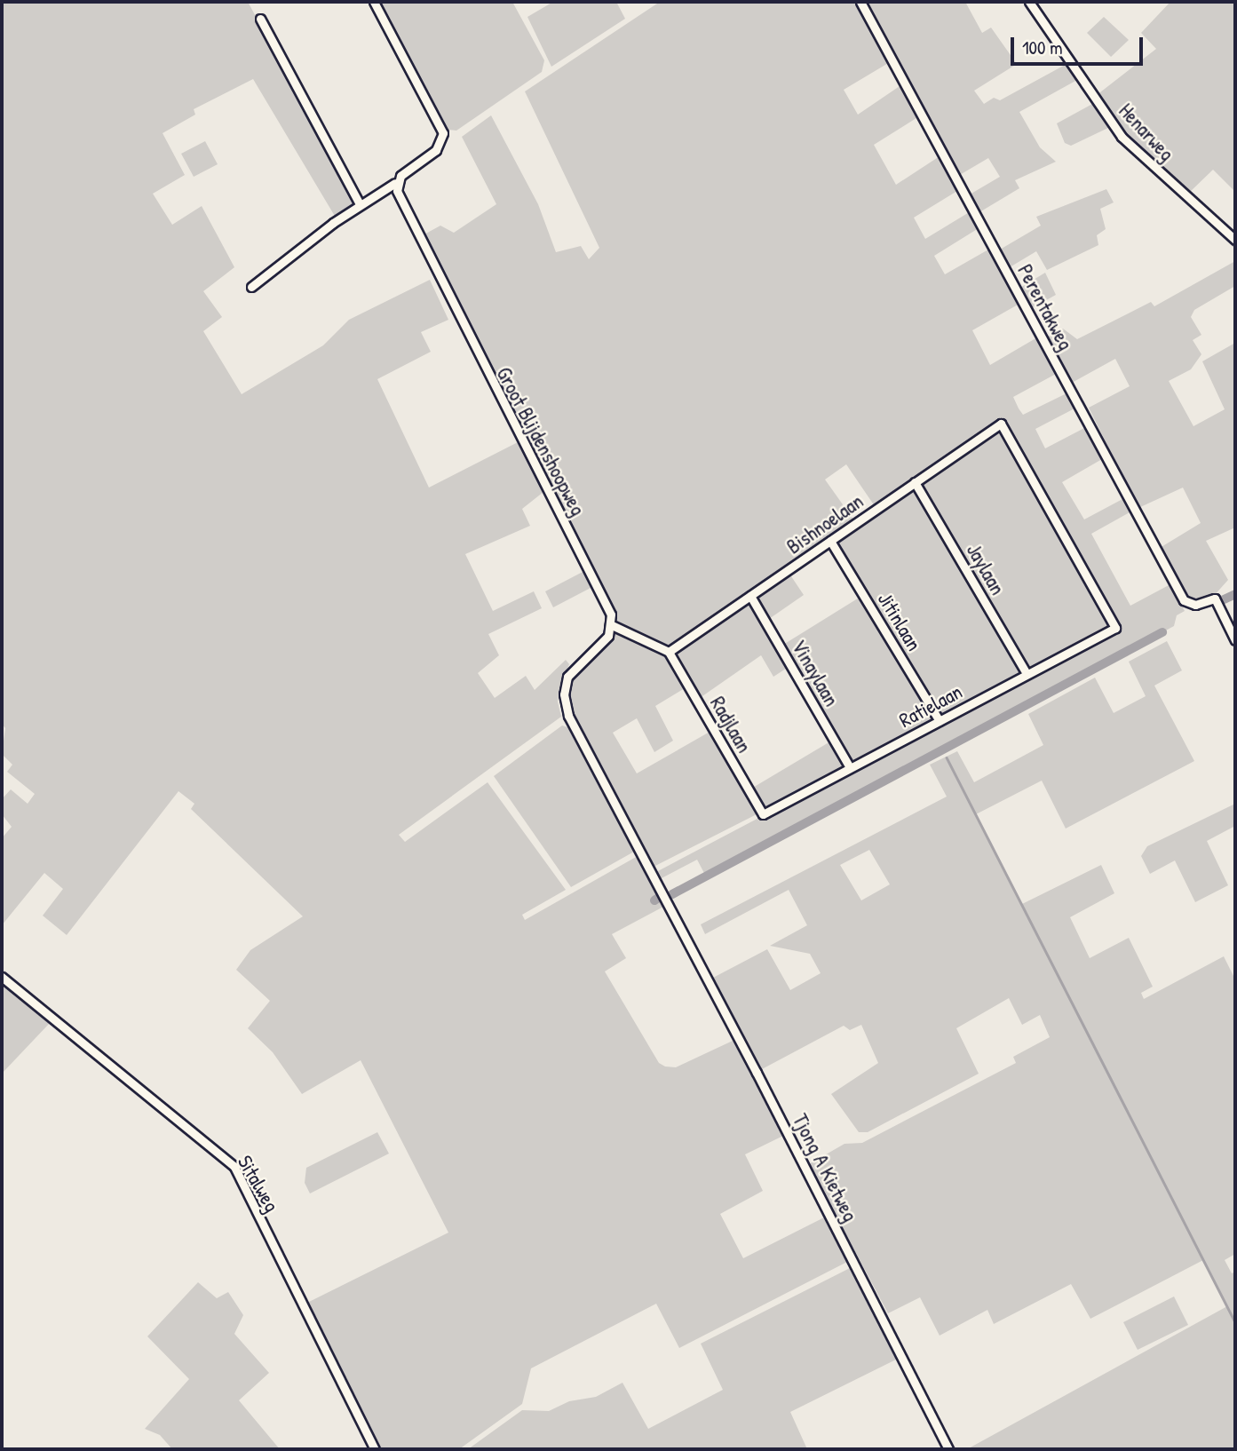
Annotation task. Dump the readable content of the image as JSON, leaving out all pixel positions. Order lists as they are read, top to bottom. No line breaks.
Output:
{"streets":{"street":["Henarweg","Perentakweg","Groot Blijdenshoopweg","Bishnoelaan","Jaylaan","Jitinlaan","Vinaylaan","Ratielaan","Radjlaan","Tjong A Kietweg","Sitalweg"]},"crossings":[["Groot Blijdenshoopweg","Tjong A Kietweg"],["Bishnoelaan","Jaylaan"],["Bishnoelaan","Jitinlaan"],["Bishnoelaan","Vinaylaan"],["Bishnoelaan","Ratielaan"],["Bishnoelaan","Radjlaan"],["Jaylaan","Ratielaan"],["Jitinlaan","Ratielaan"],["Vinaylaan","Ratielaan"],["Ratielaan","Radjlaan"]],"scale_bar":"100 m"}
